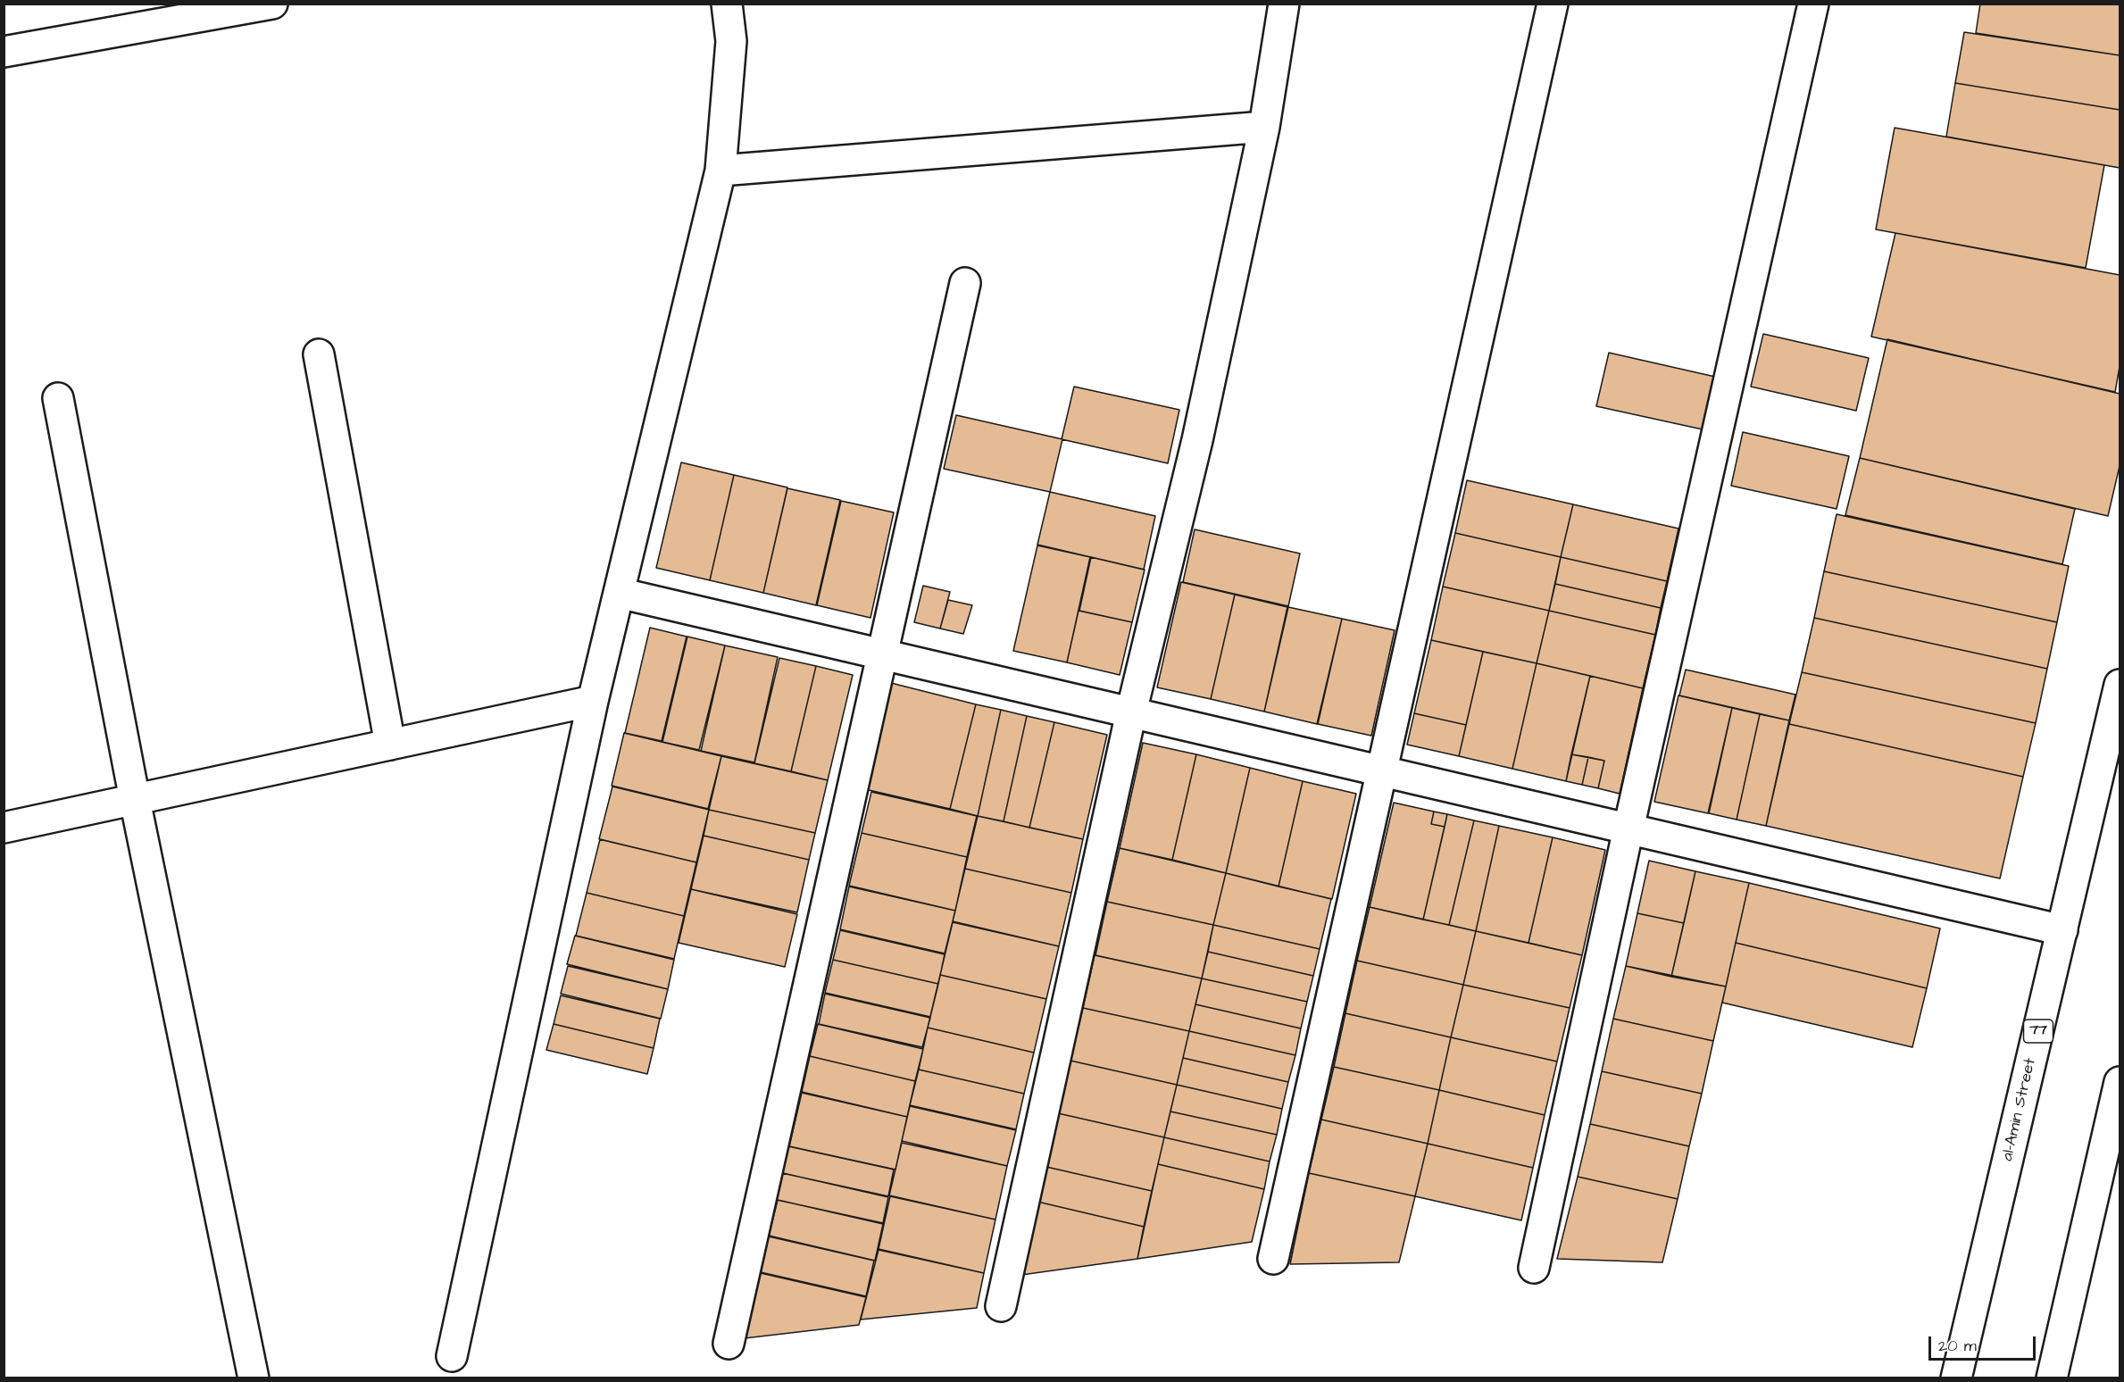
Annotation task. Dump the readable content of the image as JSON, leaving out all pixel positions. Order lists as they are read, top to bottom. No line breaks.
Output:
{"streets":{"street":["77","al-Amin Street"]},"scale_bar":"20 m"}
